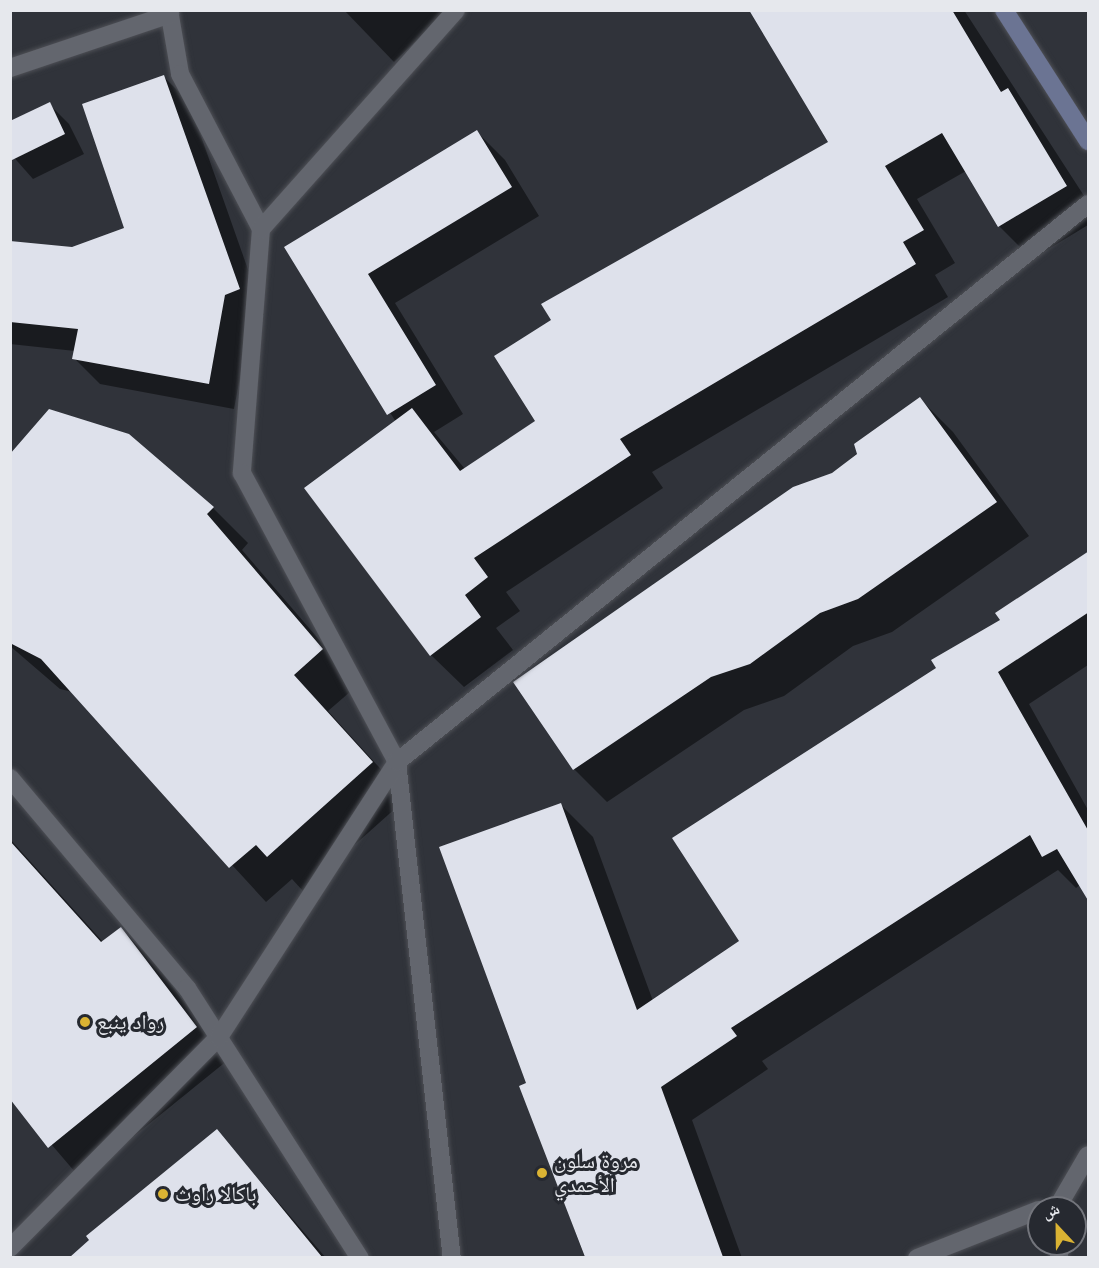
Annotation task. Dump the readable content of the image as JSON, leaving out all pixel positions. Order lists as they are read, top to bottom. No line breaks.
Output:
{"places":["رواد ينبع","مروة سلون الأحمدي","باكالا راوث"],"north":"top"}
